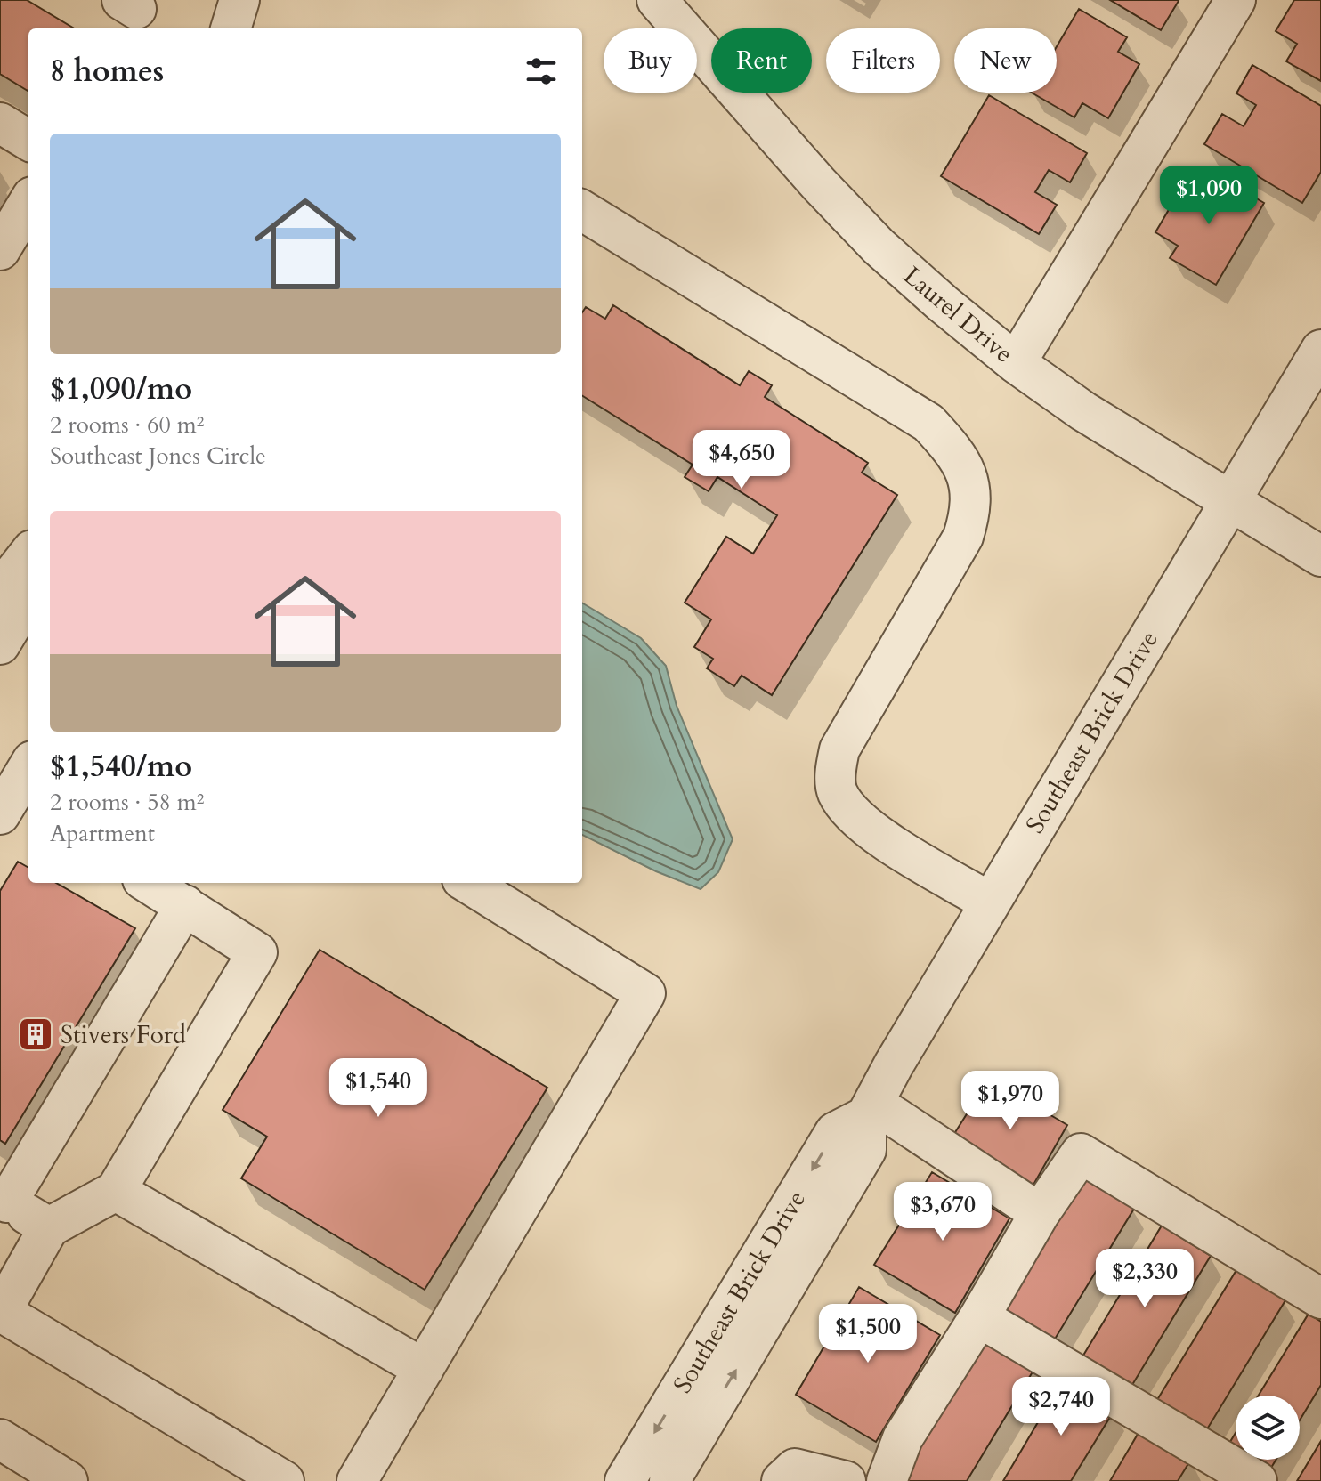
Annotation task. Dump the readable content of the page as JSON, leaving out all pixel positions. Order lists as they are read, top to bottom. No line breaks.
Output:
{"streets":{"street":["Laurel Drive","Southeast Brick Drive"]},"crossings":[["Laurel Drive","Southeast Brick Drive"]],"places":{"building":["Stivers Ford"]},"page":{"chip":["Buy","Rent","Filters","New"],"heading":"8 homes","list":[{"name":"$1,090/mo","note":"2 rooms · 60 m² · Southeast Jones Circle"},{"name":"$1,540/mo","note":"2 rooms · 58 m² · Apartment"}],"price":["$1,090","$4,650","$1,540","$1,970","$3,670","$2,330","$1,500","$2,740"]}}
